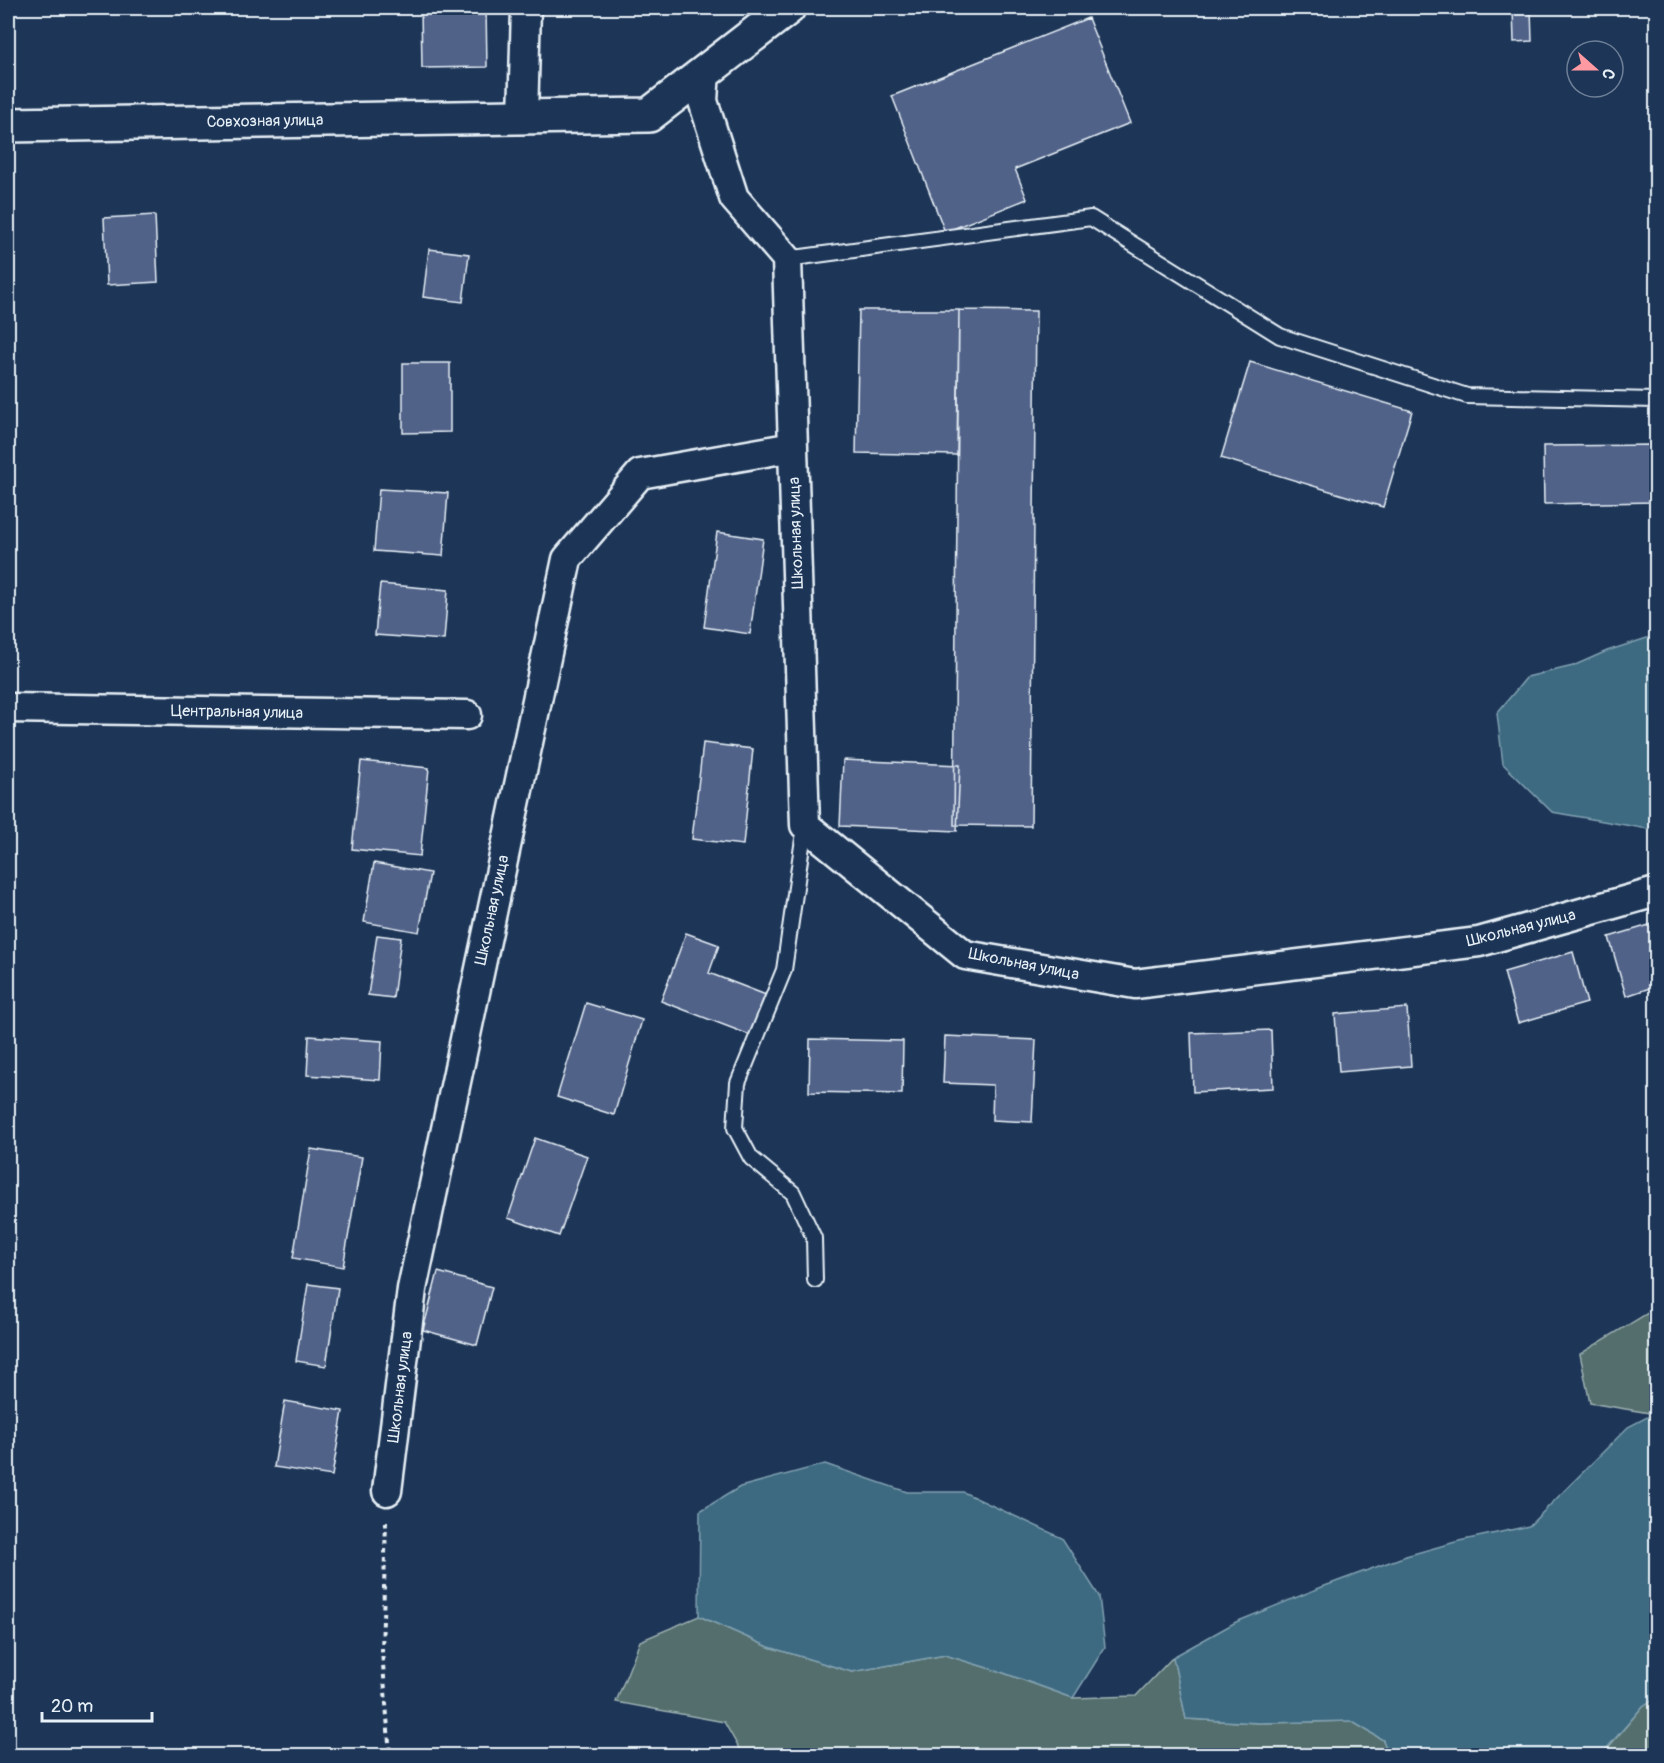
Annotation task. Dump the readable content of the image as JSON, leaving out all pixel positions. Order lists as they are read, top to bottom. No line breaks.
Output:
{"streets":{"street":["Совхозная улица","Школьная улица","Центральная улица"]},"scale_bar":"20 m","north":"right"}
